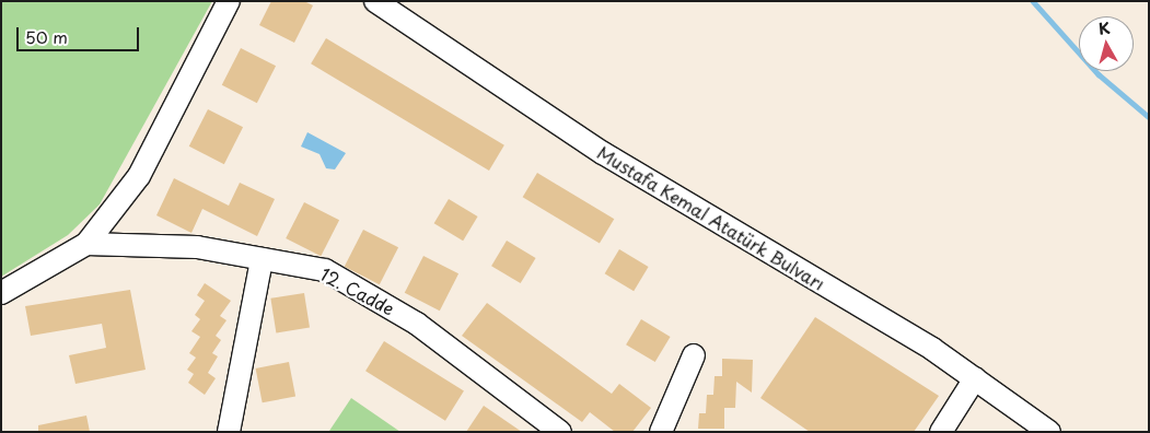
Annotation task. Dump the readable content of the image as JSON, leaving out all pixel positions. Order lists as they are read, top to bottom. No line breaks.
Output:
{"streets":{"street":["Mustafa Kemal Atatürk Bulvarı","12. Cadde"]},"scale_bar":"50 m","north":"top"}
